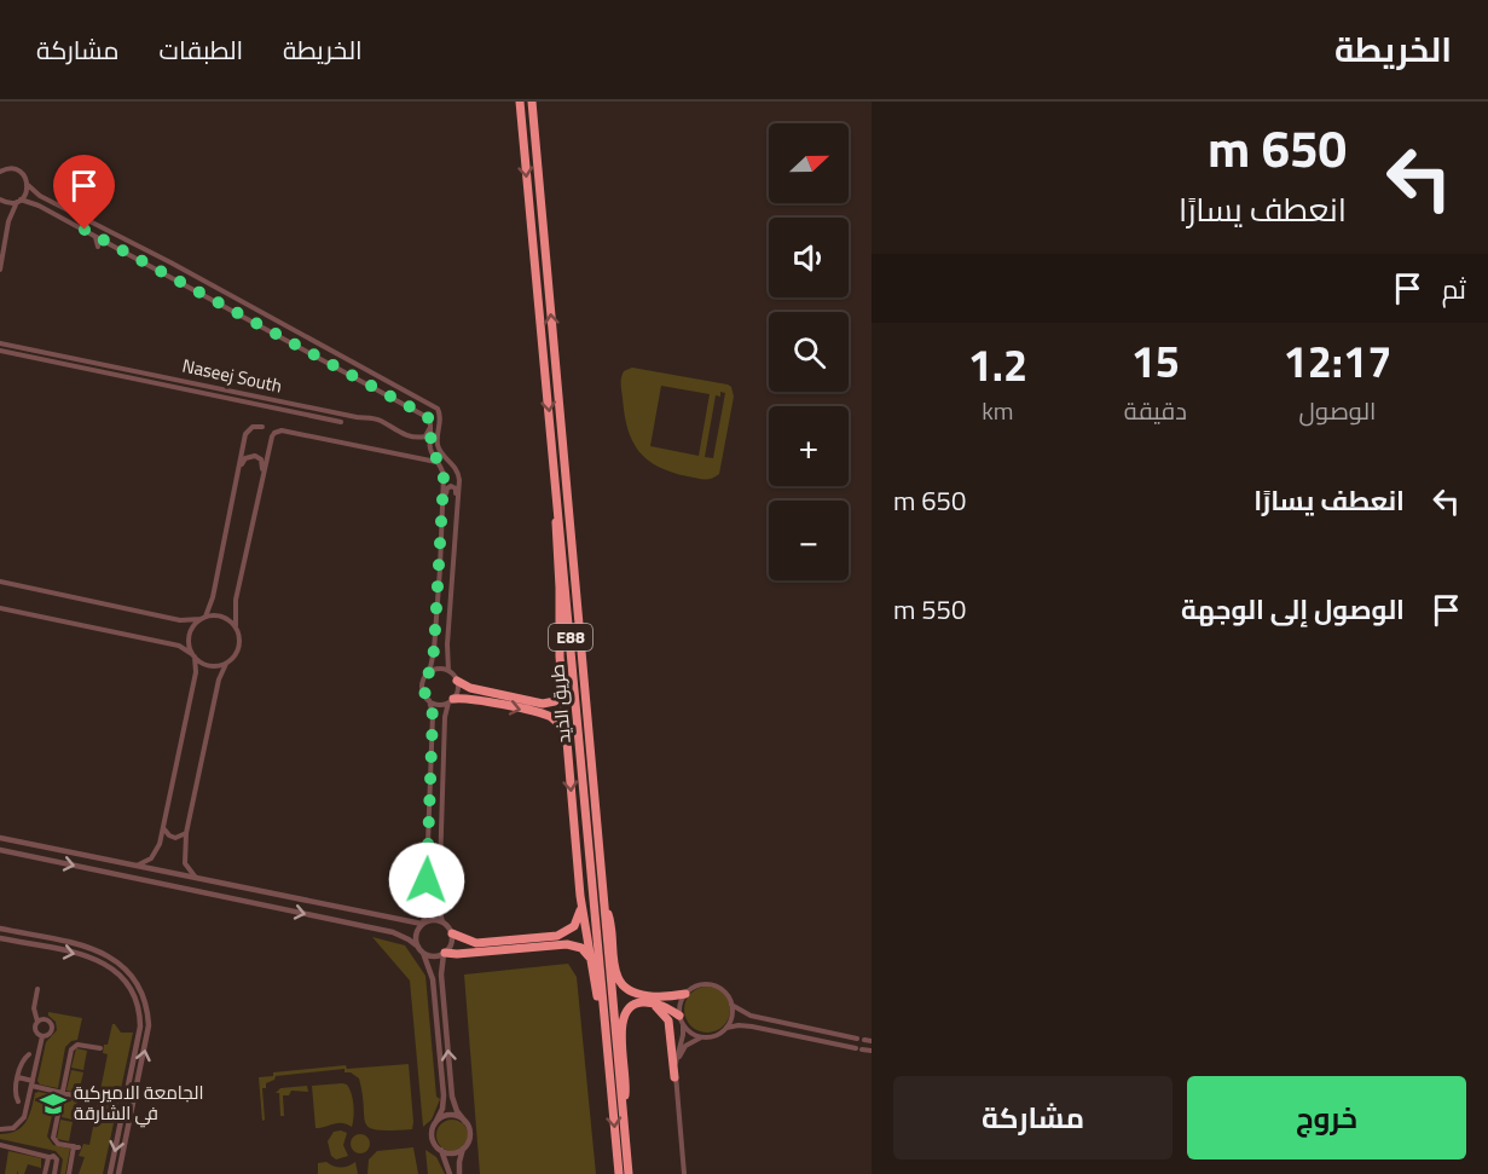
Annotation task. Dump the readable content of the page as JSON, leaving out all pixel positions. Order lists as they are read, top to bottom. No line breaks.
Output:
{"streets":{"highway":["E88","طريق الذيد"],"street":["Naseej South"]},"places":{"school or university":["الجامعة الاميركية في الشارقة"]},"north":"right","page":{"header":"الخريطة","nav":["الخريطة","الطبقات","مشاركة"],"turn":["650 m","انعطف يسارًا"],"map_buttons":["+","−"],"then":"ثم","eta":["12:17","الوصول","15","دقيقة","1.2","km"],"list":[{"name":"انعطف يسارًا","value":"650 m"},{"name":"الوصول إلى الوجهة","value":"550 m"}],"buttons":["خروج","مشاركة"]}}
